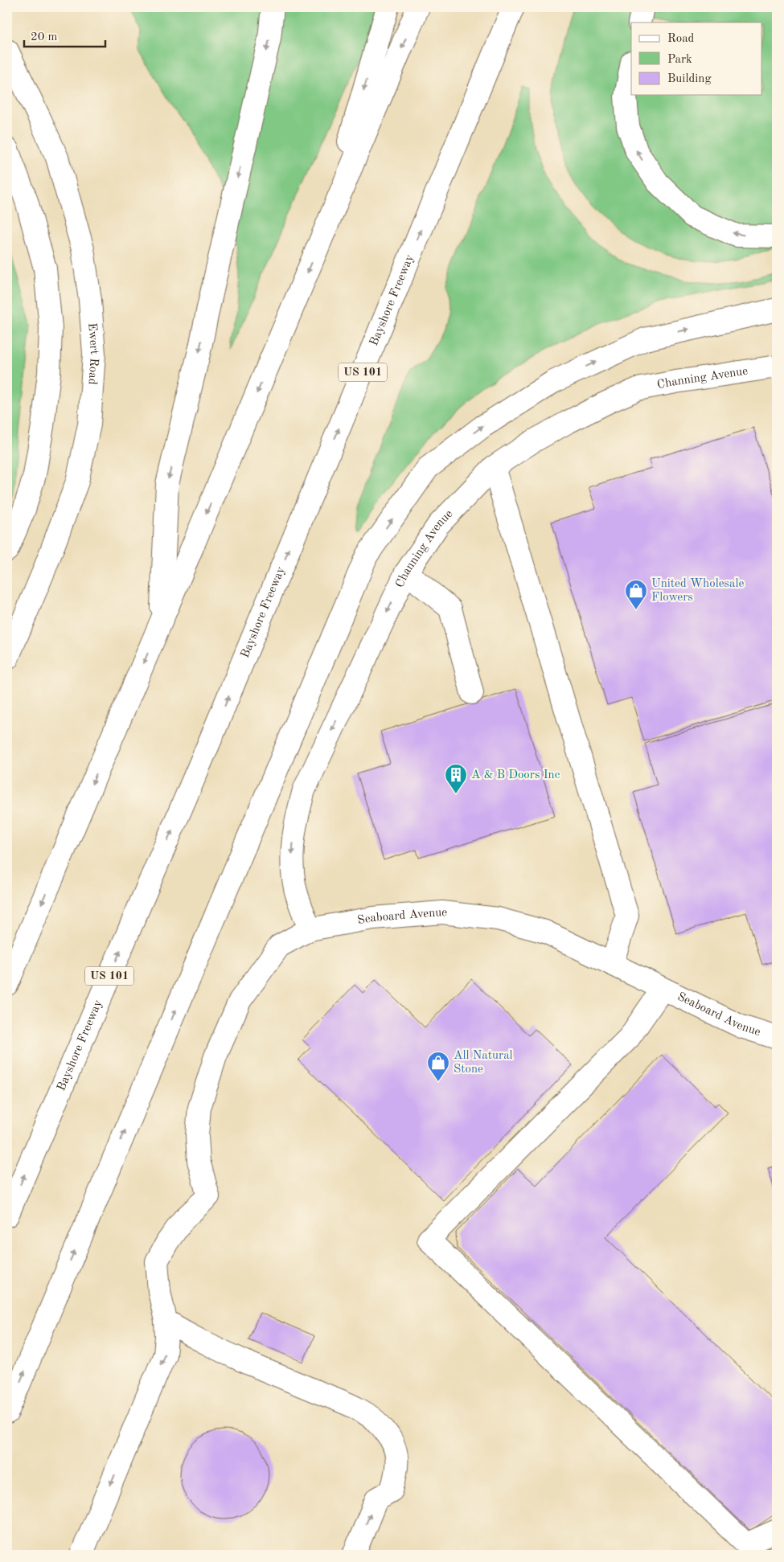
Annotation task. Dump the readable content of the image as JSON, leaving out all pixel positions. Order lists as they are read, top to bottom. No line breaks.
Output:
{"streets":{"main road":["Bayshore Freeway","Ewert Road","US 101","Channing Avenue","Seaboard Avenue"]},"crossings":[["Channing Avenue","Seaboard Avenue"]],"one_way":["Channing Avenue"],"places":{"shop":["United Wholesale Flowers","All Natural Stone"],"building":["A & B Doors Inc"]},"legend":["Road","Park","Building"],"scale_bar":"20 m"}
